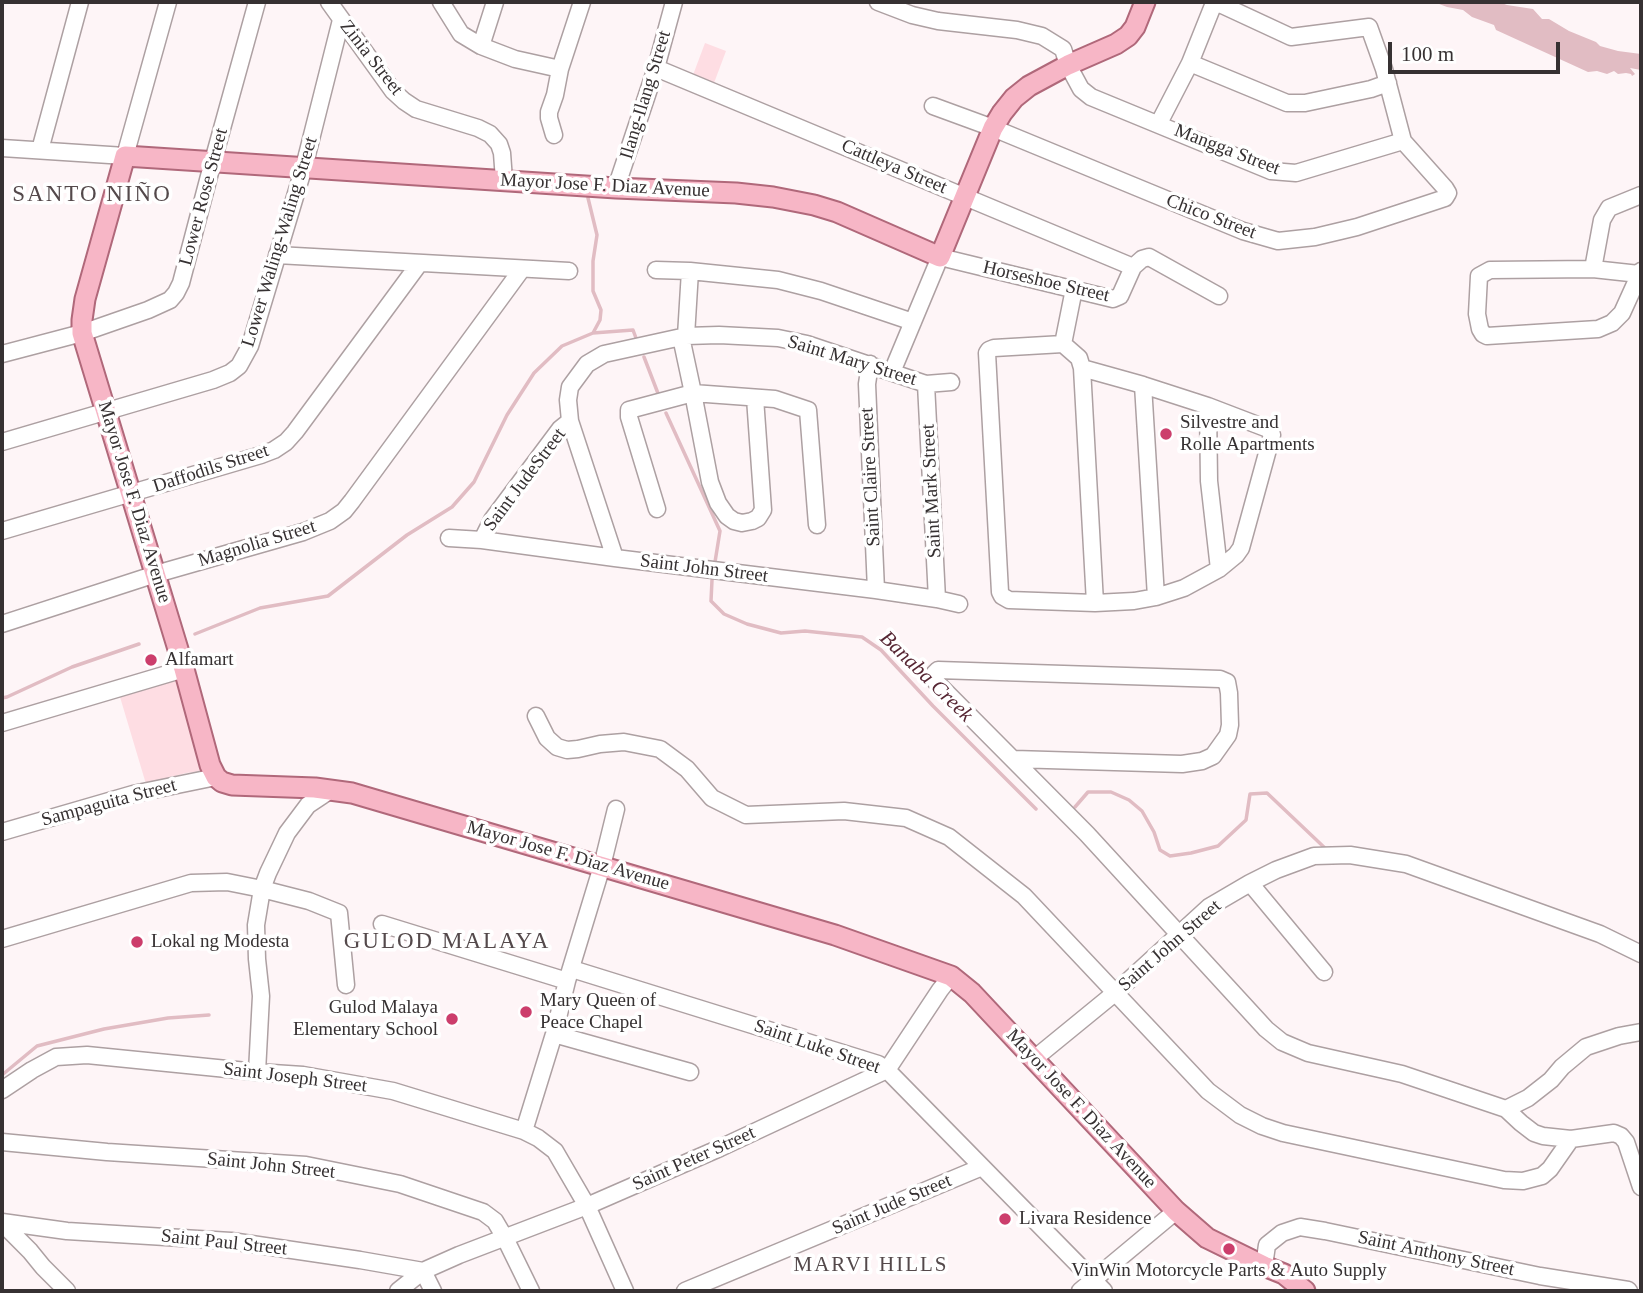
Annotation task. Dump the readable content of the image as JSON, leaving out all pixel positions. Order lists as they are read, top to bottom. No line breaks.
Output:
{"streets":{"main road":["Mayor Jose F. Diaz Avenue"],"street":["Zinia Street","Ilang-Ilang Street","Mangga Street","Cattleya Street","Lower Rose Street","Chico Street","Lower Waling-Waling Street","Horseshoe Street","Saint Mary Street","Daffodils Street","Saint Claire Street","Saint JudeStreet","Saint Mark Street","Magnolia Street","Saint John Street","Sampaguita Street","Saint Luke Street","Saint Joseph Street","Saint Peter Street","Saint Jude Street","Saint Paul Street","Saint Anthony Street"]},"crossings":[["Zinia Street","Mayor Jose F. Diaz Avenue"],["Zinia Street","Lower Waling-Waling Street"],["Ilang-Ilang Street","Cattleya Street"],["Ilang-Ilang Street","Mayor Jose F. Diaz Avenue"],["Mangga Street","Chico Street"],["Cattleya Street","Horseshoe Street"],["Mayor Jose F. Diaz Avenue","Lower Rose Street"],["Mayor Jose F. Diaz Avenue","Lower Waling-Waling Street"],["Mayor Jose F. Diaz Avenue","Horseshoe Street"],["Mayor Jose F. Diaz Avenue","Daffodils Street"],["Mayor Jose F. Diaz Avenue","Magnolia Street"],["Mayor Jose F. Diaz Avenue","Saint John Street"],["Mayor Jose F. Diaz Avenue","Sampaguita Street"],["Mayor Jose F. Diaz Avenue","Saint Anthony Street"],["Saint Mary Street","Saint Claire Street"],["Saint Mary Street","Saint JudeStreet"],["Saint Mary Street","Saint Mark Street"],["Saint Mary Street","Saint John Street"],["Saint Claire Street","Saint John Street"],["Saint JudeStreet","Saint John Street"],["Saint Mark Street","Saint John Street"],["Saint John Street","Saint Peter Street"],["Saint Luke Street","Saint Peter Street"],["Saint Luke Street","Saint Jude Street"],["Saint Joseph Street","Saint Peter Street"],["Saint Peter Street","Saint Paul Street"]],"districts":["SANTO NIÑO","GULOD MALAYA","MARVI HILLS"],"water":["Banaba Creek"],"places":["Silvestre and Rolle Apartments","Alfamart","Lokal ng Modesta","Mary Queen of Peace Chapel","Gulod Malaya Elementary School","Livara Residence","VinWin Motorcycle Parts & Auto Supply"],"scale_bar":"100 m"}
